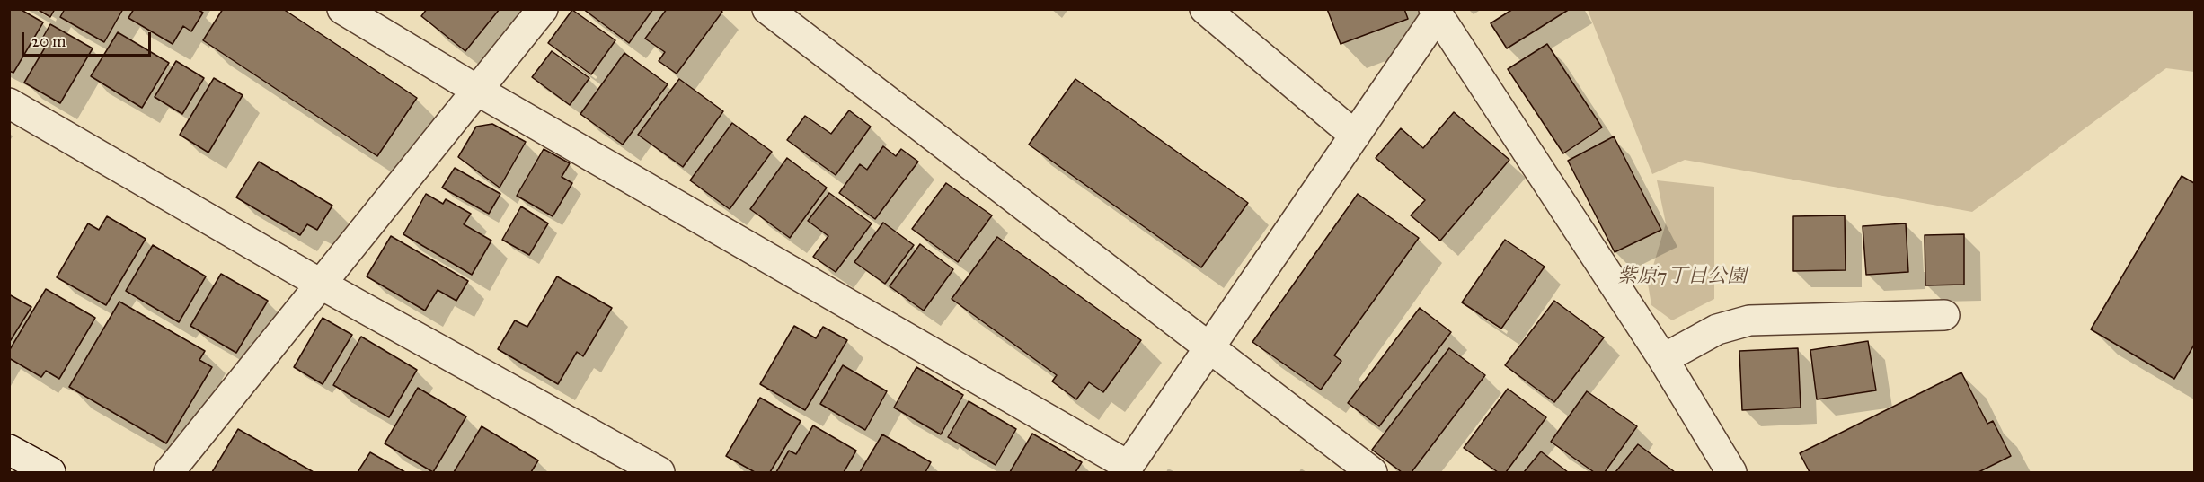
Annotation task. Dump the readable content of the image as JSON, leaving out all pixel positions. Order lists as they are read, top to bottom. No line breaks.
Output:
{"parks":["紫原7丁目公園"],"scale_bar":"20 m"}
